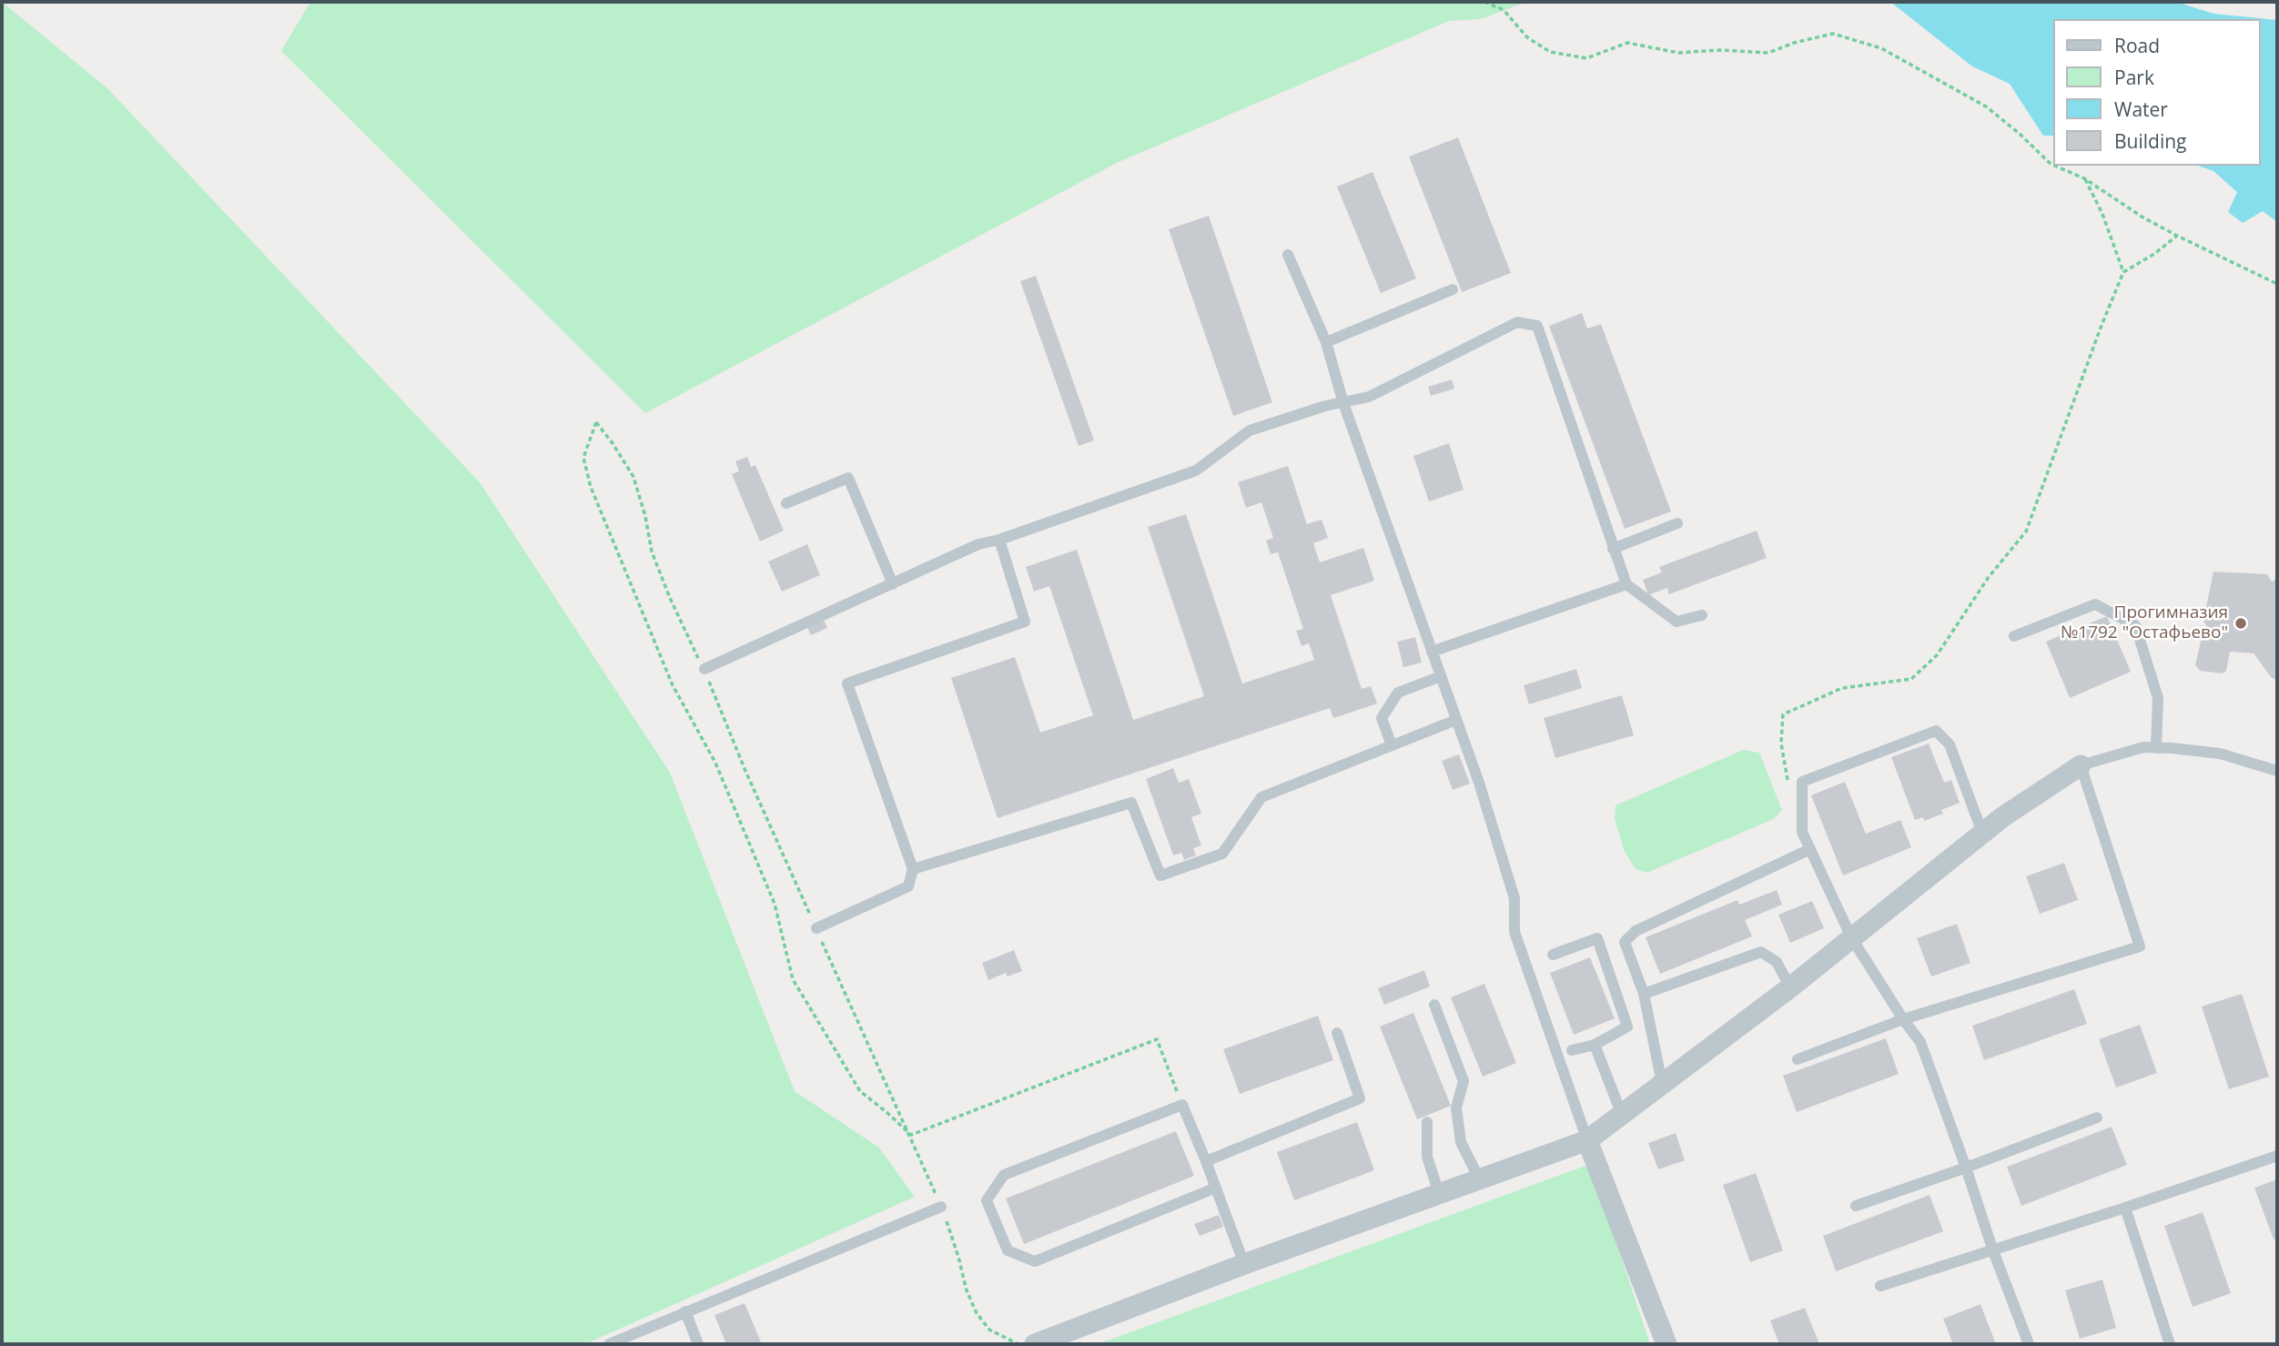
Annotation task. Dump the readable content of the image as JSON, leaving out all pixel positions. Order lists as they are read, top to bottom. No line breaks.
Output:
{"places":["Прогимназия №1792 \"Остафьево\""],"legend":["Road","Park","Water","Building"]}
